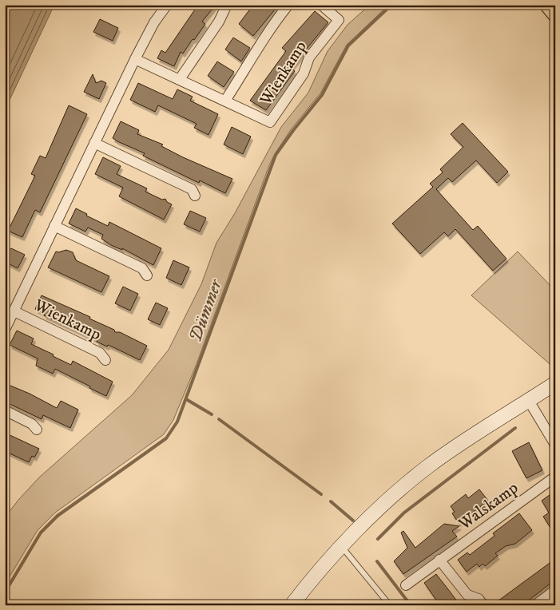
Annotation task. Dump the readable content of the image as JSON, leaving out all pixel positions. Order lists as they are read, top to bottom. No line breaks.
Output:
{"streets":{"street":["Wienkamp","Walskamp"]},"water":["Dümmer"]}
